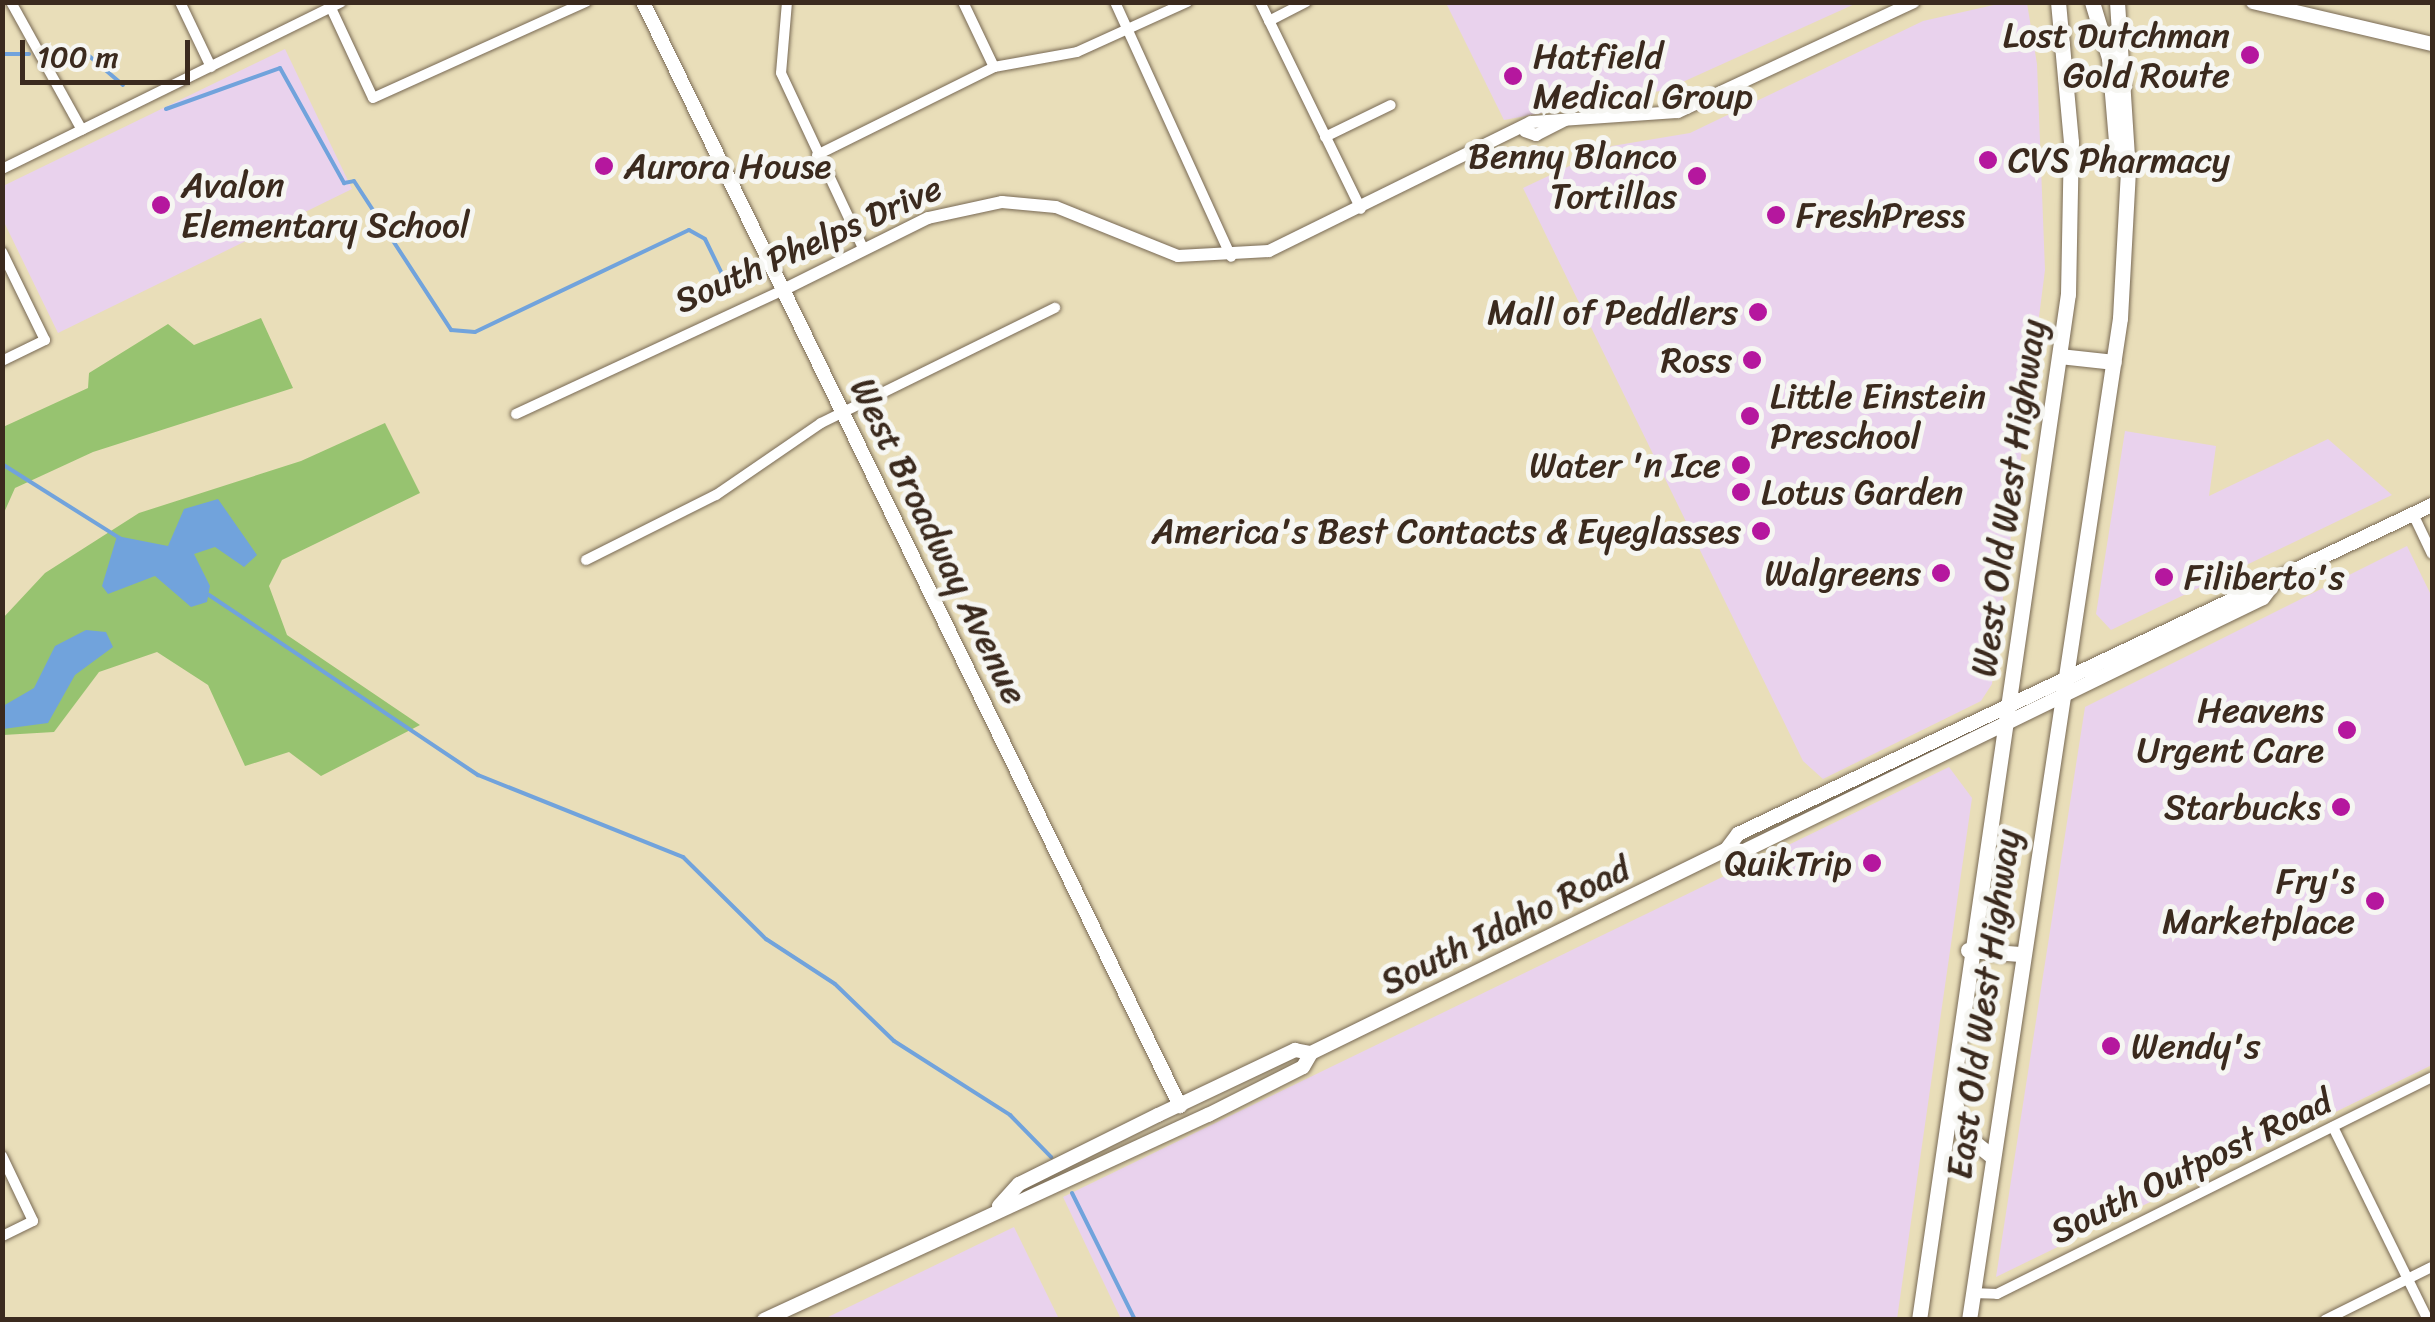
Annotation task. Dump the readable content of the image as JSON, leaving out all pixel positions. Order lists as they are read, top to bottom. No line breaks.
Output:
{"streets":{"main road":["West Old West Highway","West Broadway Avenue","South Idaho Road","East Old West Highway"],"street":["South Phelps Drive","South Outpost Road"]},"crossings":[["South Phelps Drive","West Broadway Avenue"],["West Old West Highway","South Idaho Road"],["West Old West Highway","East Old West Highway"],["West Broadway Avenue","South Idaho Road"],["South Idaho Road","East Old West Highway"],["East Old West Highway","South Outpost Road"]],"places":["Lost Dutchman Gold Route","Hatfield Medical Group","CVS Pharmacy","Aurora House","Benny Blanco Tortillas","Avalon Elementary School","FreshPress","Mall of Peddlers","Ross","Little Einstein Preschool","Water 'n Ice","Lotus Garden","America's Best Contacts & Eyeglasses","Walgreens","Filiberto's","Heavens Urgent Care","Starbucks","QuikTrip","Fry's Marketplace","Wendy's"],"scale_bar":"100 m"}
